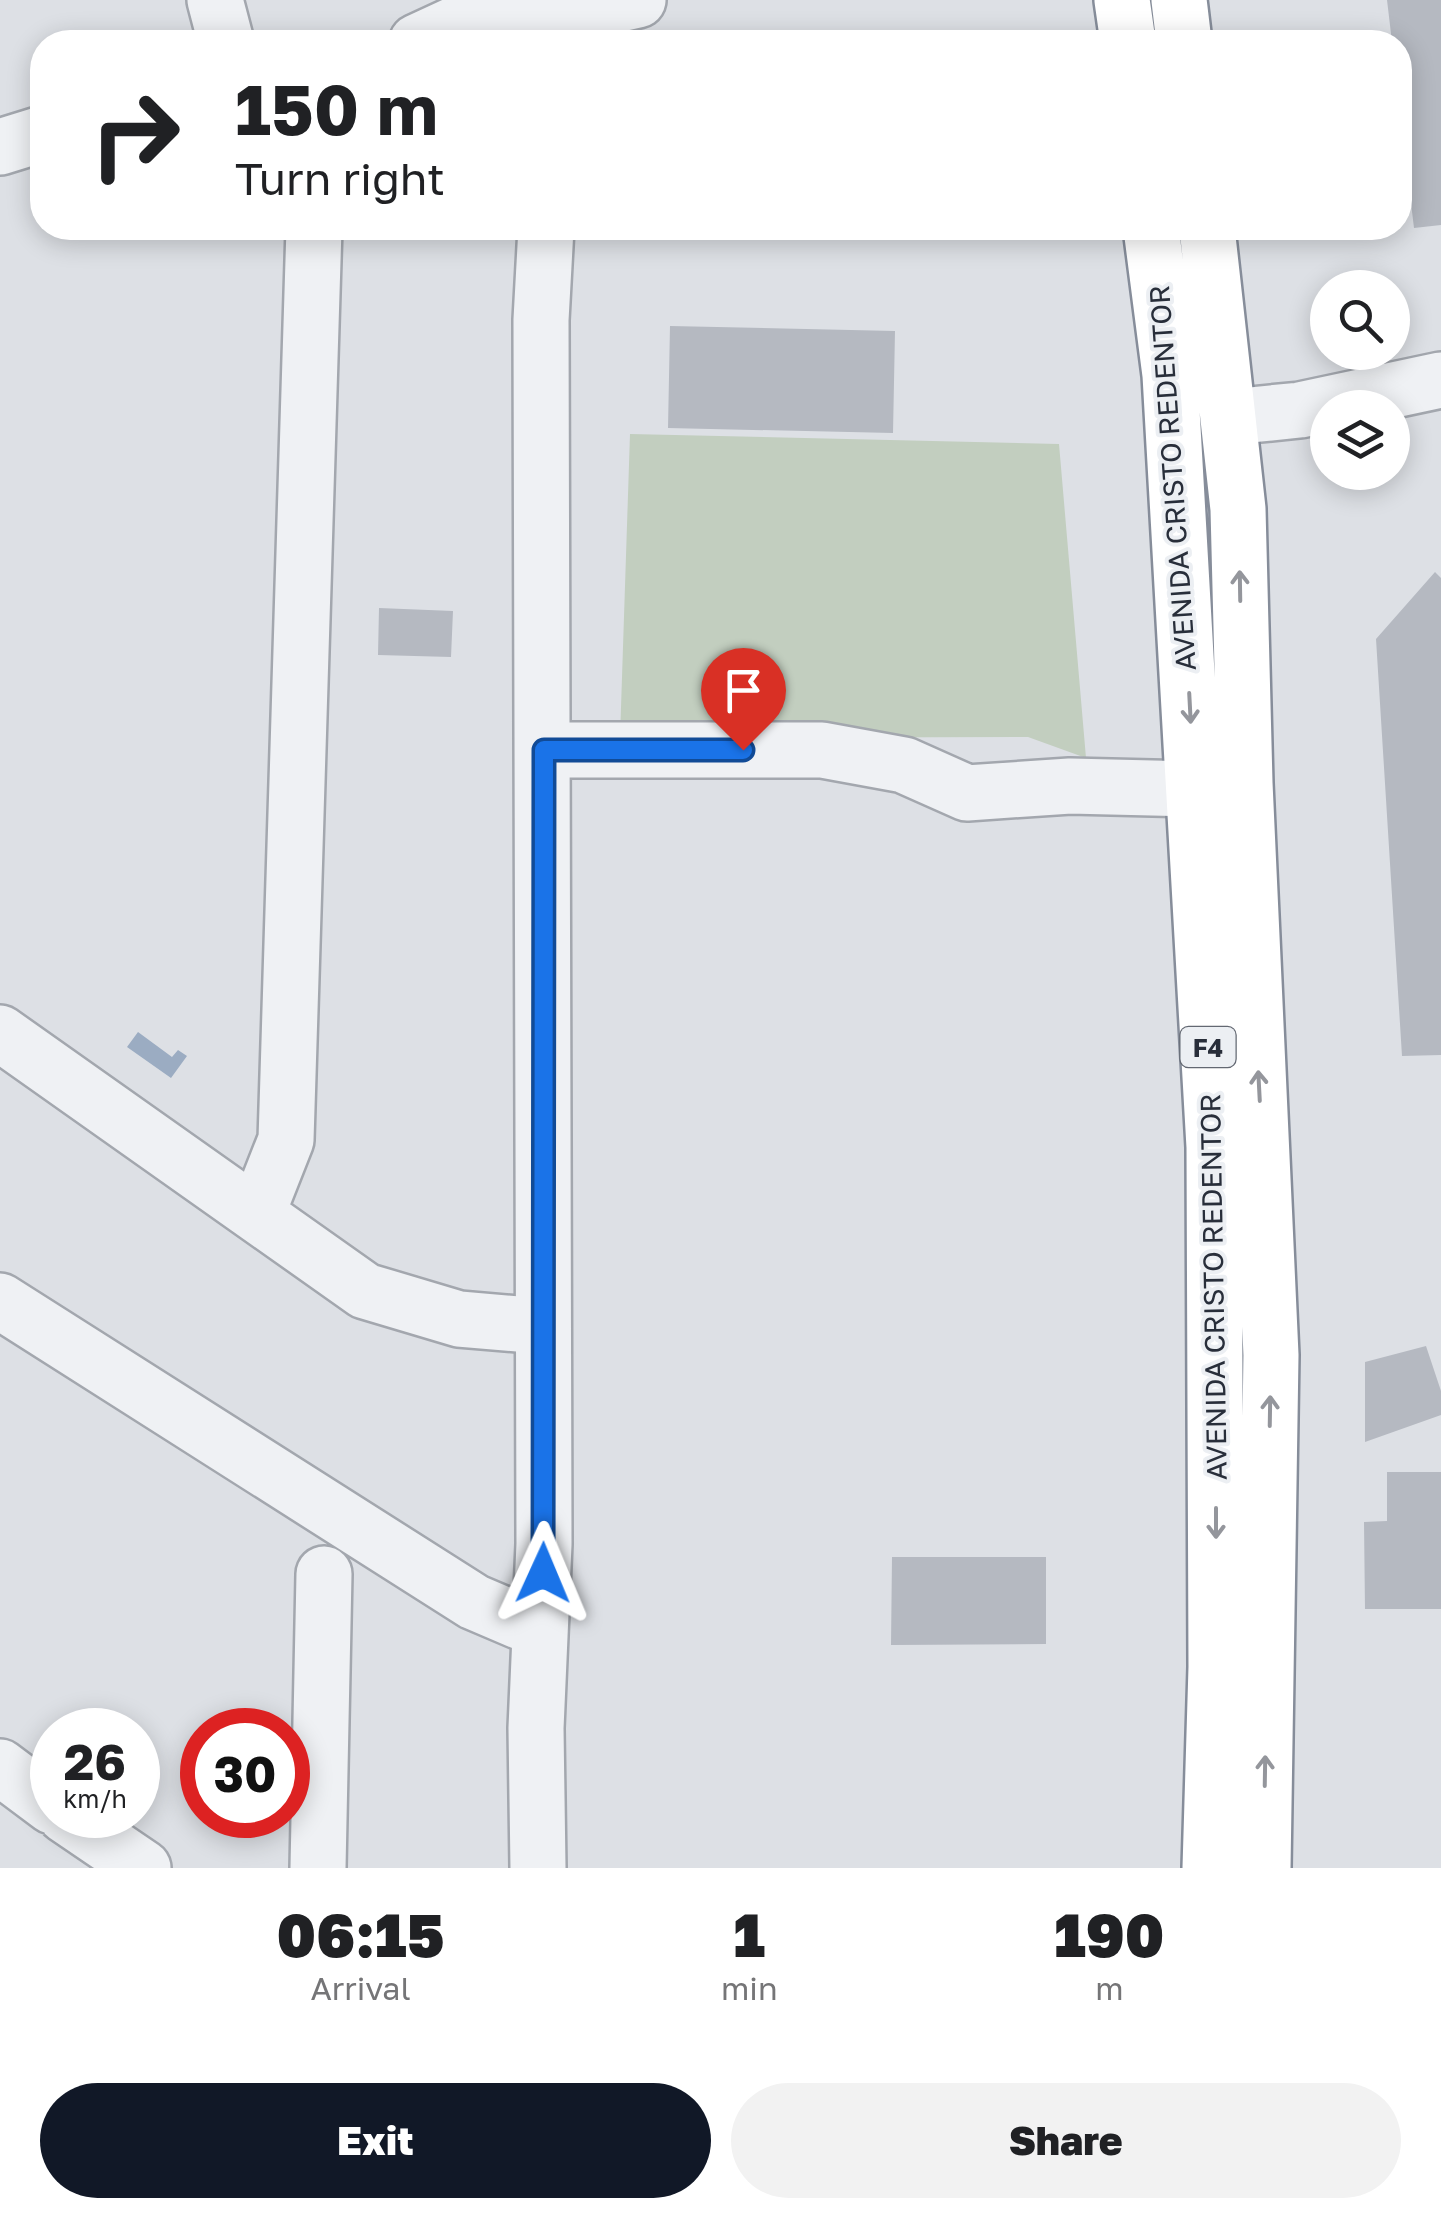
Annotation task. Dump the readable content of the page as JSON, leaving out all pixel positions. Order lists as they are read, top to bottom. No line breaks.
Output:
{"streets":{"highway":["AVENIDA CRISTO REDENTOR","F4"]},"page":{"turn":["150 m","Turn right"],"speed":"26 km/h","limit":"30","eta":["06:15","Arrival","1","min","190","m"],"buttons":["Exit","Share"]}}
